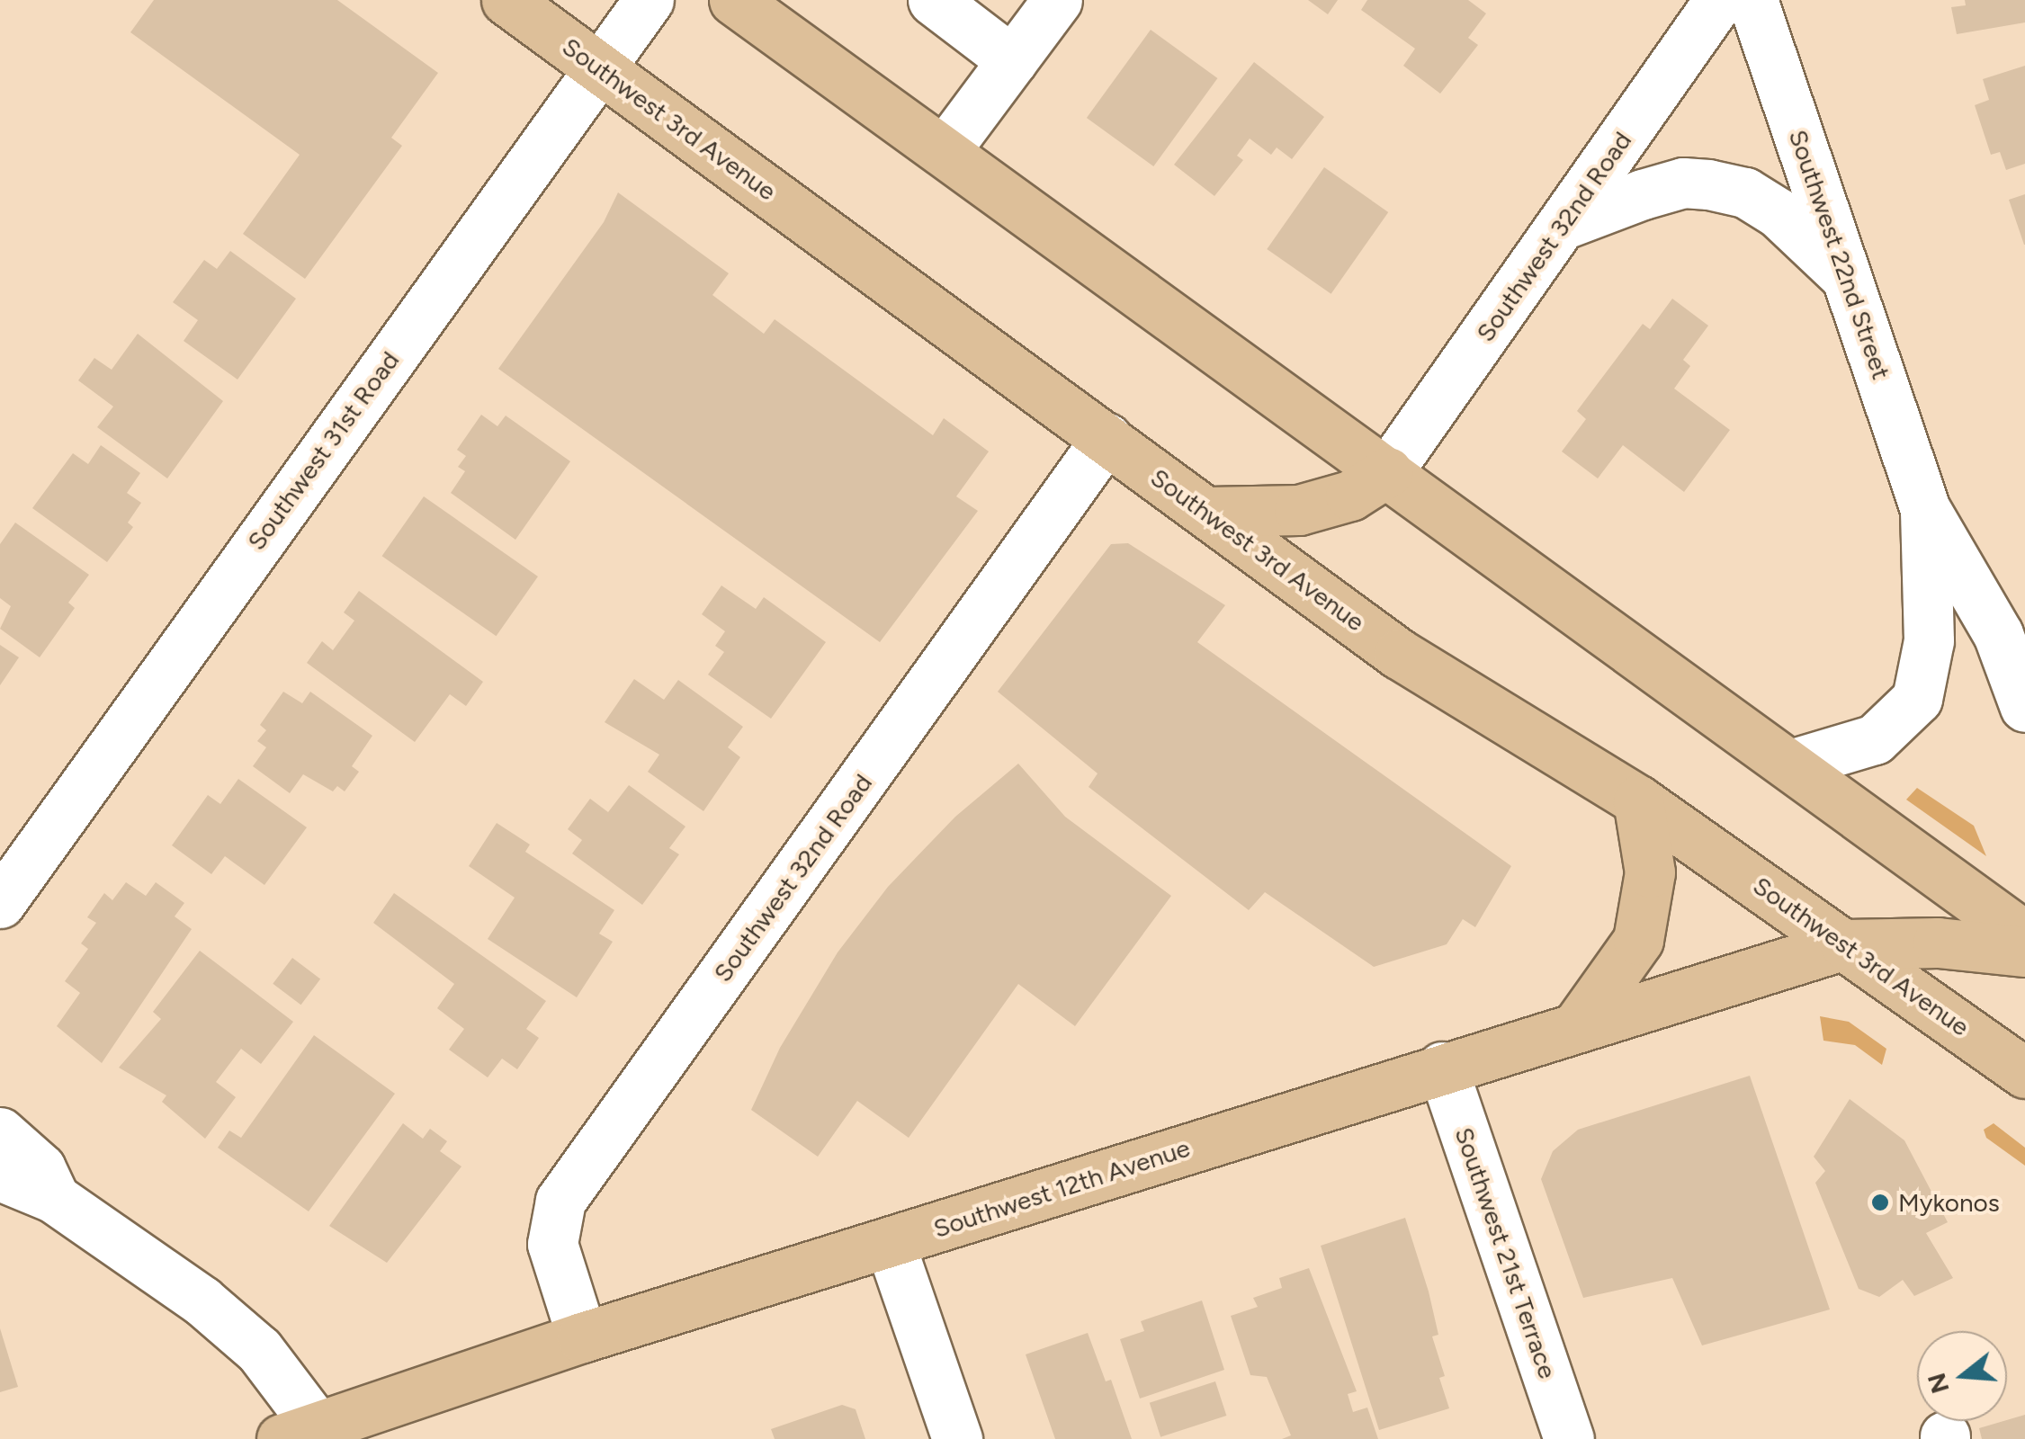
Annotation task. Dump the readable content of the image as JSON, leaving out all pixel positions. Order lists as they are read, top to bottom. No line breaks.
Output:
{"streets":{"main road":["Southwest 3rd Avenue","Southwest 12th Avenue"],"street":["Southwest 32nd Road","Southwest 22nd Street","Southwest 31st Road","Southwest 21st Terrace"]},"crossings":[["Southwest 3rd Avenue","Southwest 32nd Road"],["Southwest 3rd Avenue","Southwest 31st Road"],["Southwest 3rd Avenue","Southwest 12th Avenue"],["Southwest 32nd Road","Southwest 12th Avenue"],["Southwest 12th Avenue","Southwest 21st Terrace"]],"places":["Mykonos"],"north":"left"}
